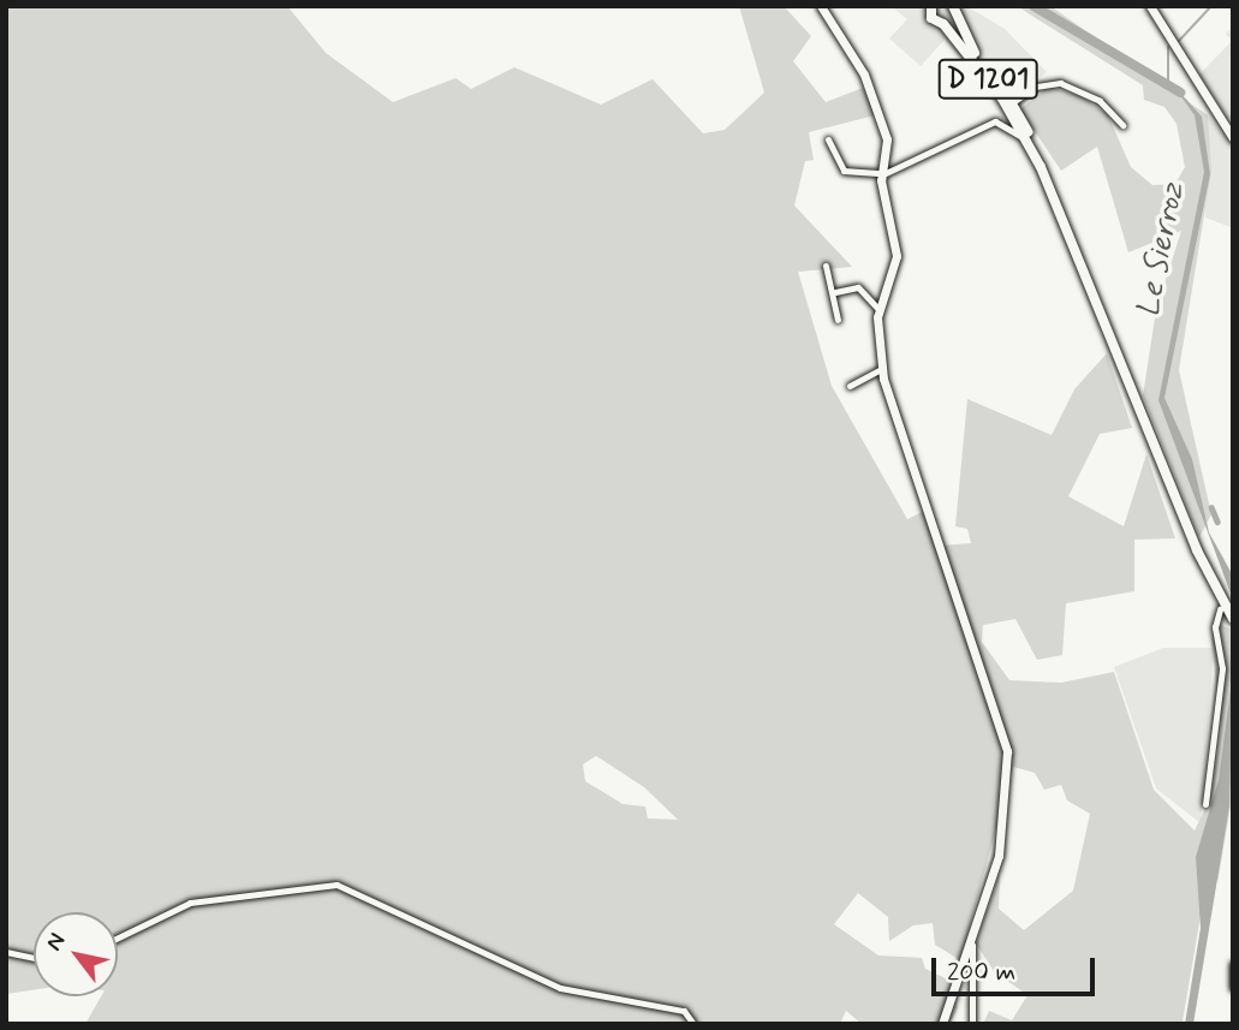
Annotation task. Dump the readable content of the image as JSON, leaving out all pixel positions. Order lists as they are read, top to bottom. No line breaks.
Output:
{"streets":{"main road":["D 1201"]},"water":["Le Sierroz"],"scale_bar":"200 m","north":"top left"}
